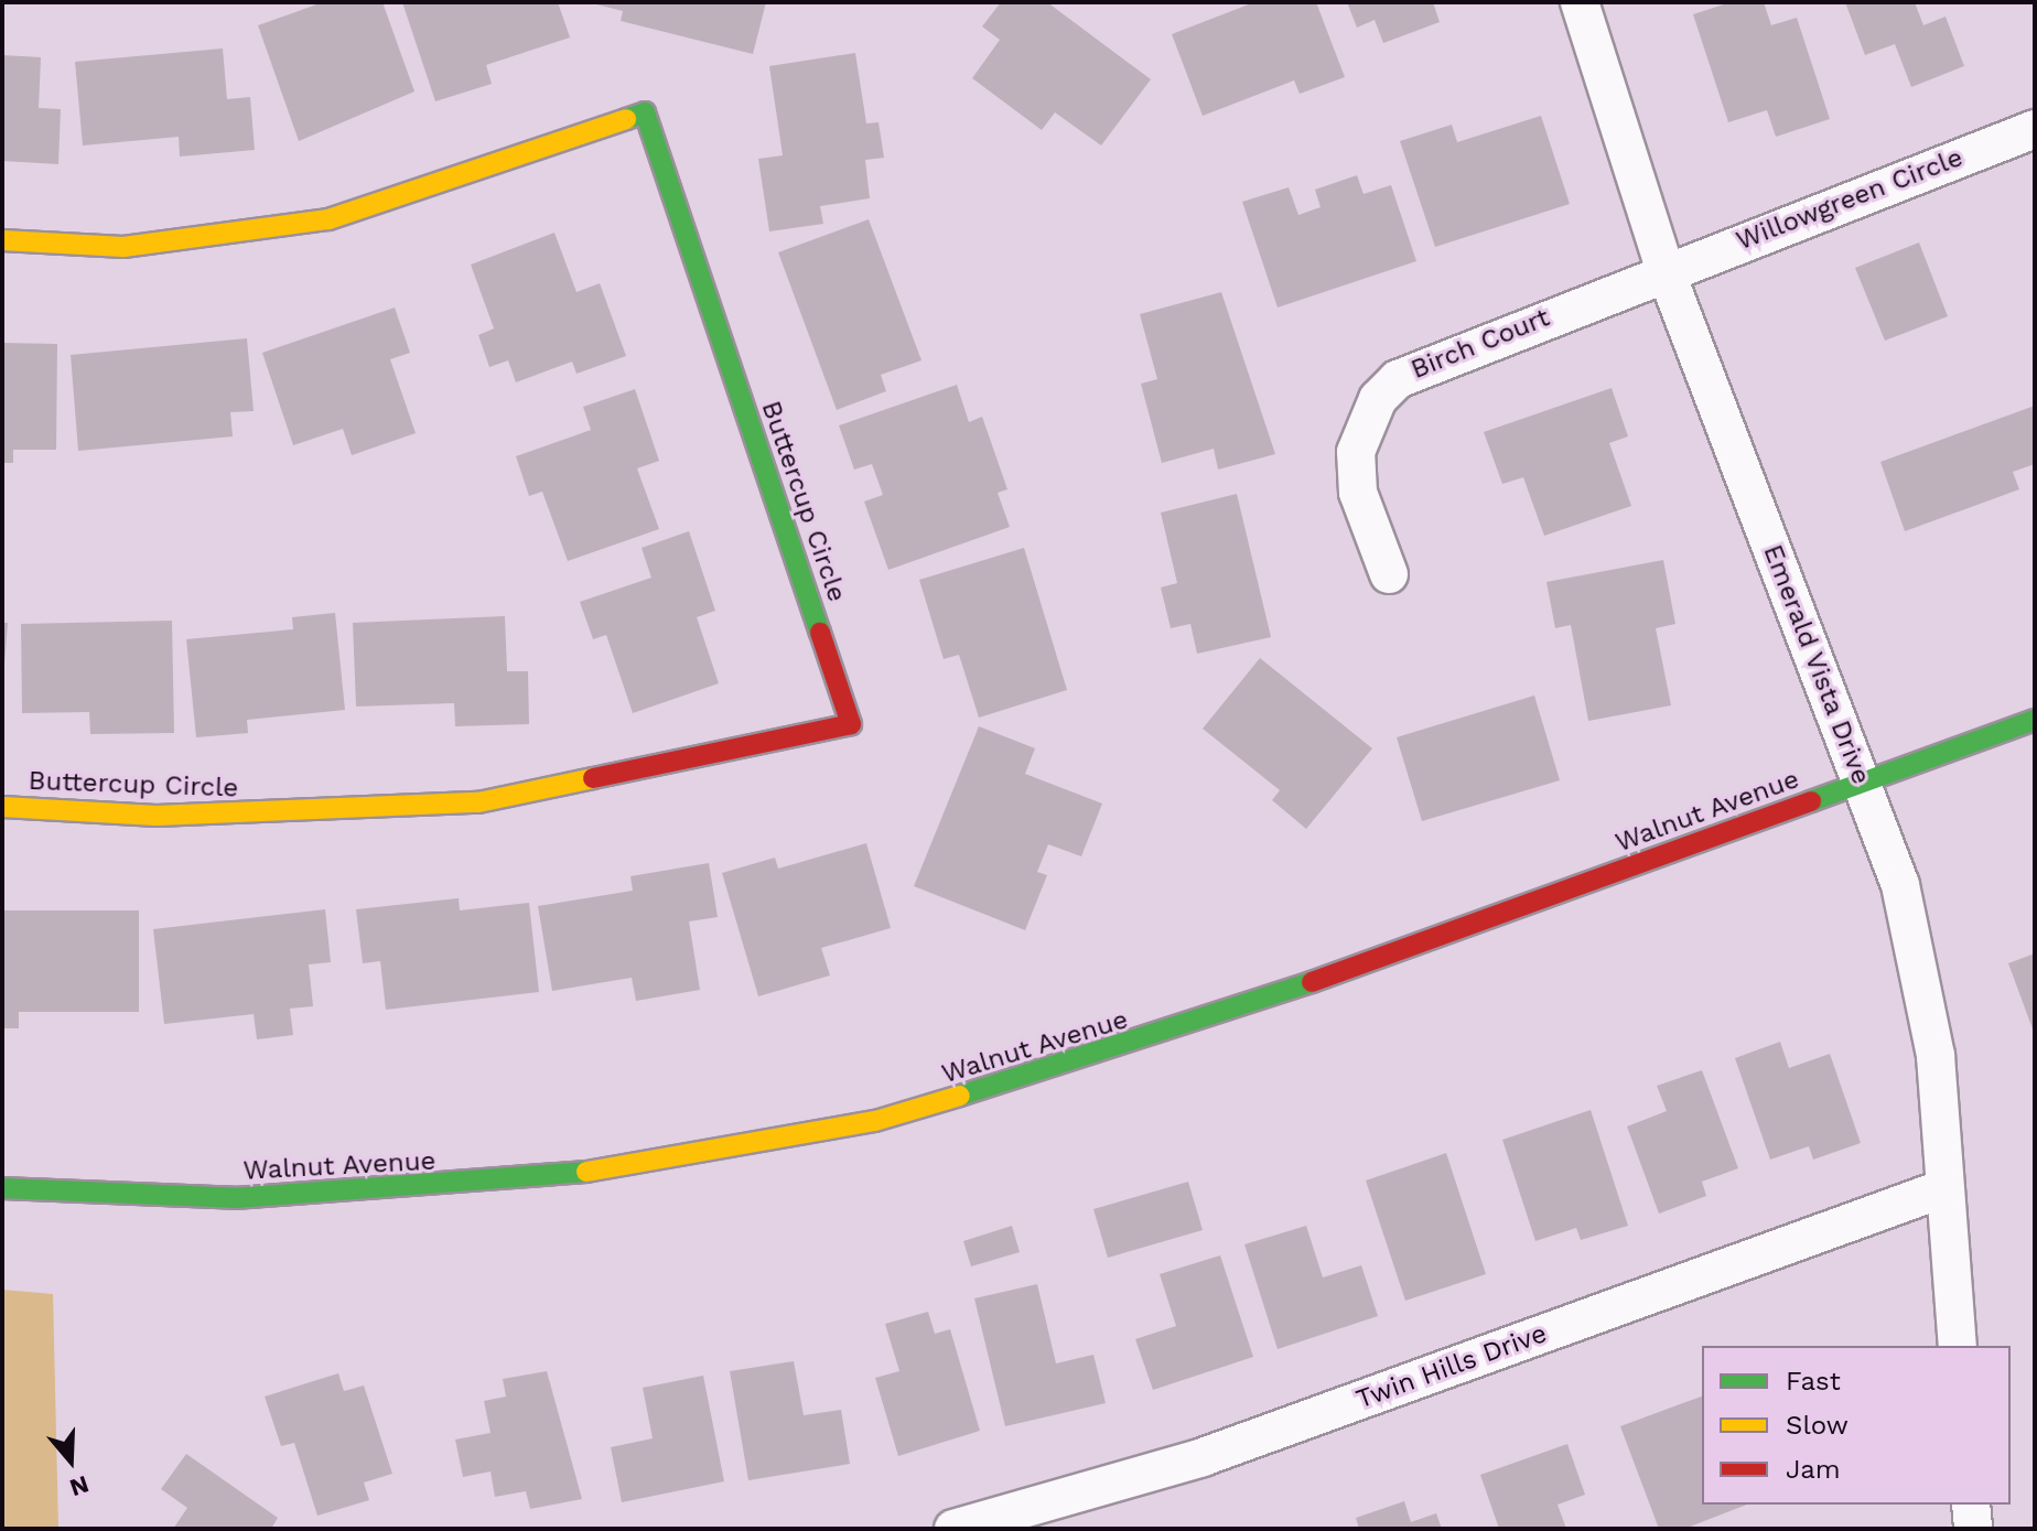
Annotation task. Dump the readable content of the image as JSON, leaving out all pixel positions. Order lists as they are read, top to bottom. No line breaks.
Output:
{"streets":{"street":["Willowgreen Circle","Birch Court","Buttercup Circle","Emerald Vista Drive","Walnut Avenue","Twin Hills Drive"]},"crossings":[["Willowgreen Circle","Birch Court"],["Willowgreen Circle","Emerald Vista Drive"],["Birch Court","Emerald Vista Drive"],["Emerald Vista Drive","Walnut Avenue"],["Emerald Vista Drive","Twin Hills Drive"]],"legend":["Fast","Slow","Jam"],"north":"bottom"}
